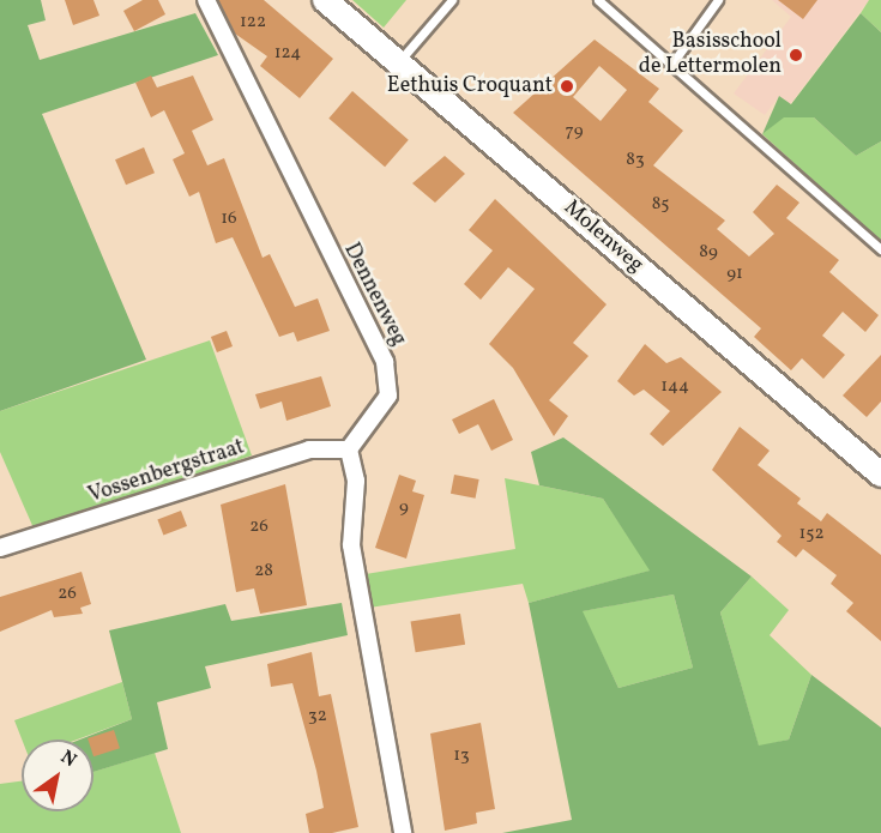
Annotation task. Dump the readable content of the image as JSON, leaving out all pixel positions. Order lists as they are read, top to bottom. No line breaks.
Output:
{"streets":{"street":["Molenweg","Dennenweg","Vossenbergstraat"]},"crossings":[["Dennenweg","Vossenbergstraat"]],"places":["Basisschool de Lettermolen","Eethuis Croquant"],"house_numbers":["122","124","79","83","85","16","89","91","144","9","26","152","28","26","32","13"],"north":"top right"}
